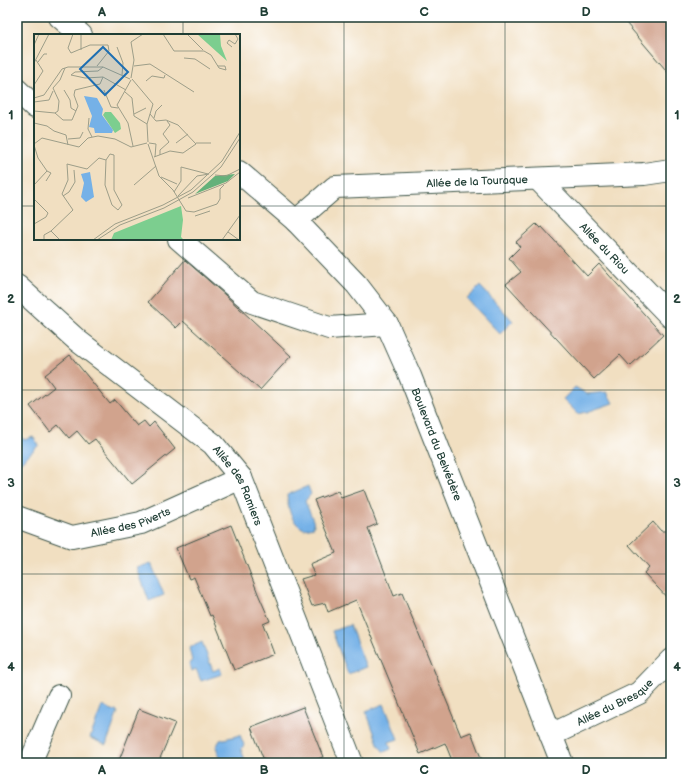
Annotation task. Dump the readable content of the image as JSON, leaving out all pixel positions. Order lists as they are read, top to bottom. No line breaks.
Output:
{"streets":{"street":["Allée de la Touraque","Allée du Riou","Boulevard du Belvédère","Allée des Ramiers","Allée des Piverts","Allée du Bresque"]},"crossings":[["Allée de la Touraque","Allée du Riou"],["Allée de la Touraque","Boulevard du Belvédère"],["Boulevard du Belvédère","Allée du Bresque"],["Allée des Ramiers","Allée des Piverts"]],"grid":{"columns":["A","B","C","D"],"rows":["1","2","3","4"]}}
